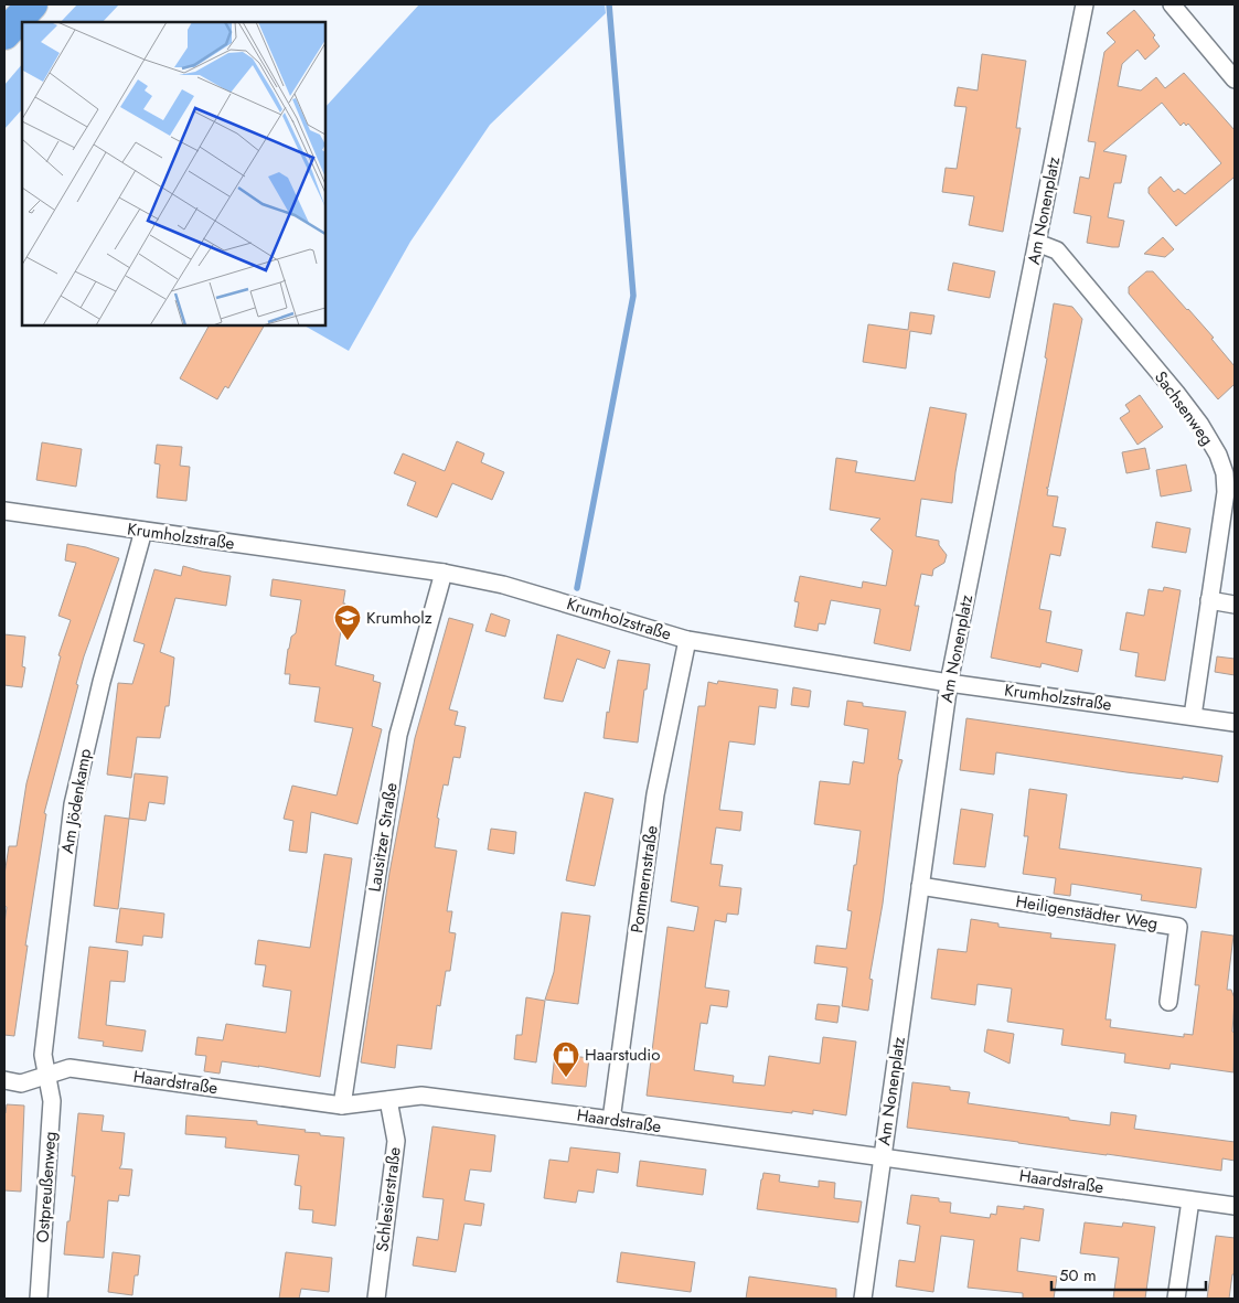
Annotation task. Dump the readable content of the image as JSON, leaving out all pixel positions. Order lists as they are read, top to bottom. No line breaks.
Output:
{"streets":{"street":["Am Nonenplatz","Sachsenweg","Krumholzstraße","Am Jödenkamp","Lausitzer Straße","Pommernstraße","Heiligenstädter Weg","Haardstraße","Ostpreußenweg","Schlesierstraße"]},"crossings":[["Am Nonenplatz","Sachsenweg"],["Am Nonenplatz","Krumholzstraße"],["Am Nonenplatz","Heiligenstädter Weg"],["Am Nonenplatz","Haardstraße"],["Sachsenweg","Krumholzstraße"],["Krumholzstraße","Am Jödenkamp"],["Krumholzstraße","Lausitzer Straße"],["Krumholzstraße","Pommernstraße"],["Am Jödenkamp","Haardstraße"],["Am Jödenkamp","Ostpreußenweg"],["Lausitzer Straße","Haardstraße"],["Pommernstraße","Haardstraße"],["Haardstraße","Ostpreußenweg"],["Haardstraße","Schlesierstraße"]],"places":{"school or university":["Krumholz"],"shop":["Haarstudio"]},"scale_bar":"50 m"}
